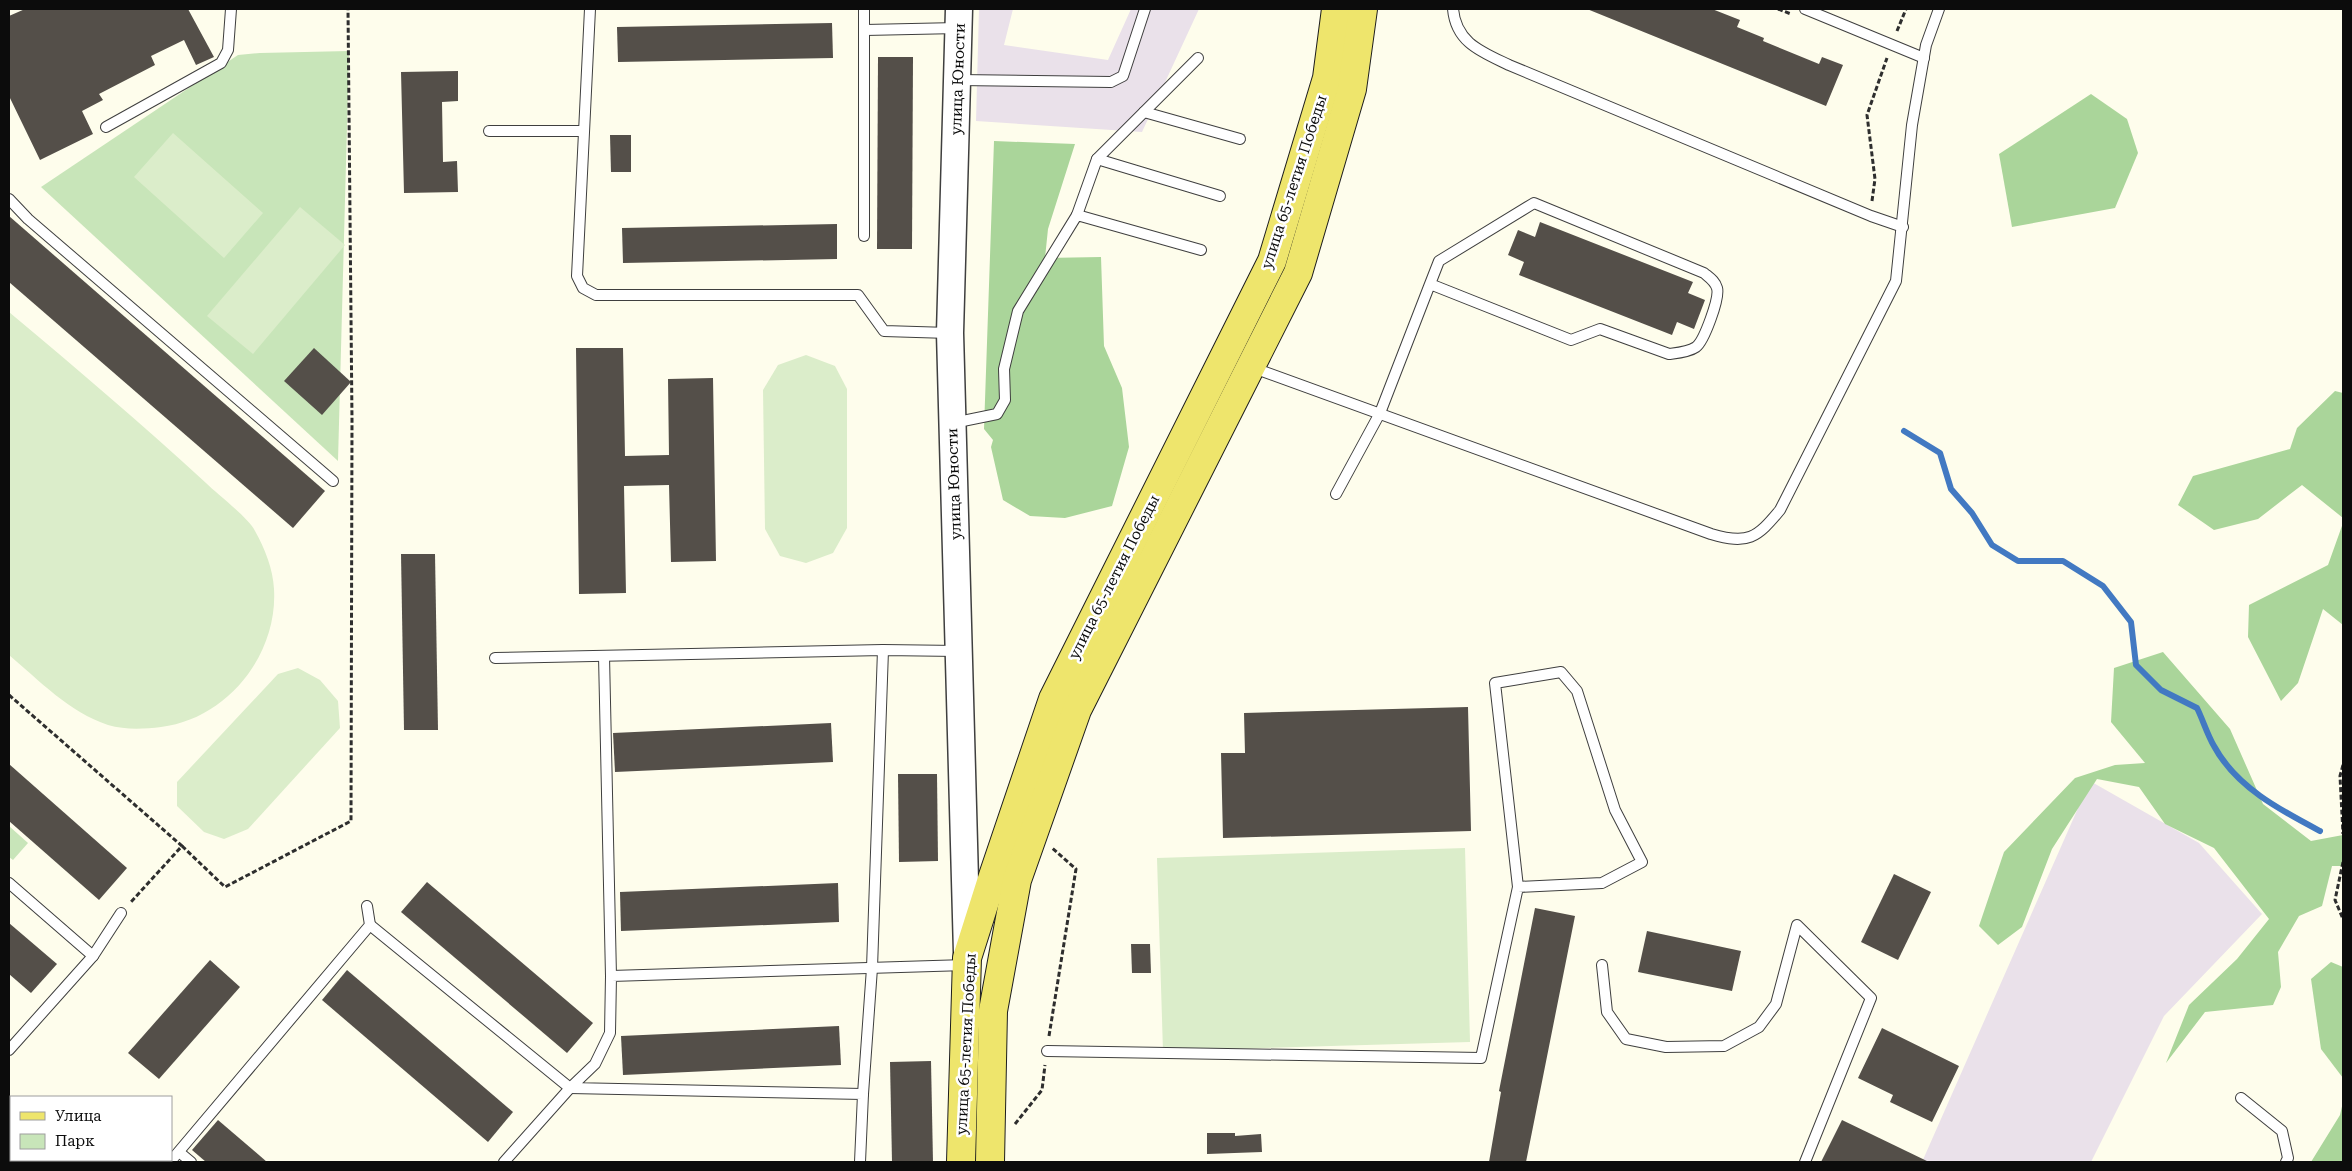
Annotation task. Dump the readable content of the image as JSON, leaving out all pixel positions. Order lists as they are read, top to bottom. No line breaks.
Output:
{"streets":{"main road":["улица 65-летия Победы"],"street":["улица Юности"]},"crossings":[["улица Юности","улица 65-летия Победы"]],"legend":["Улица","Парк"]}
